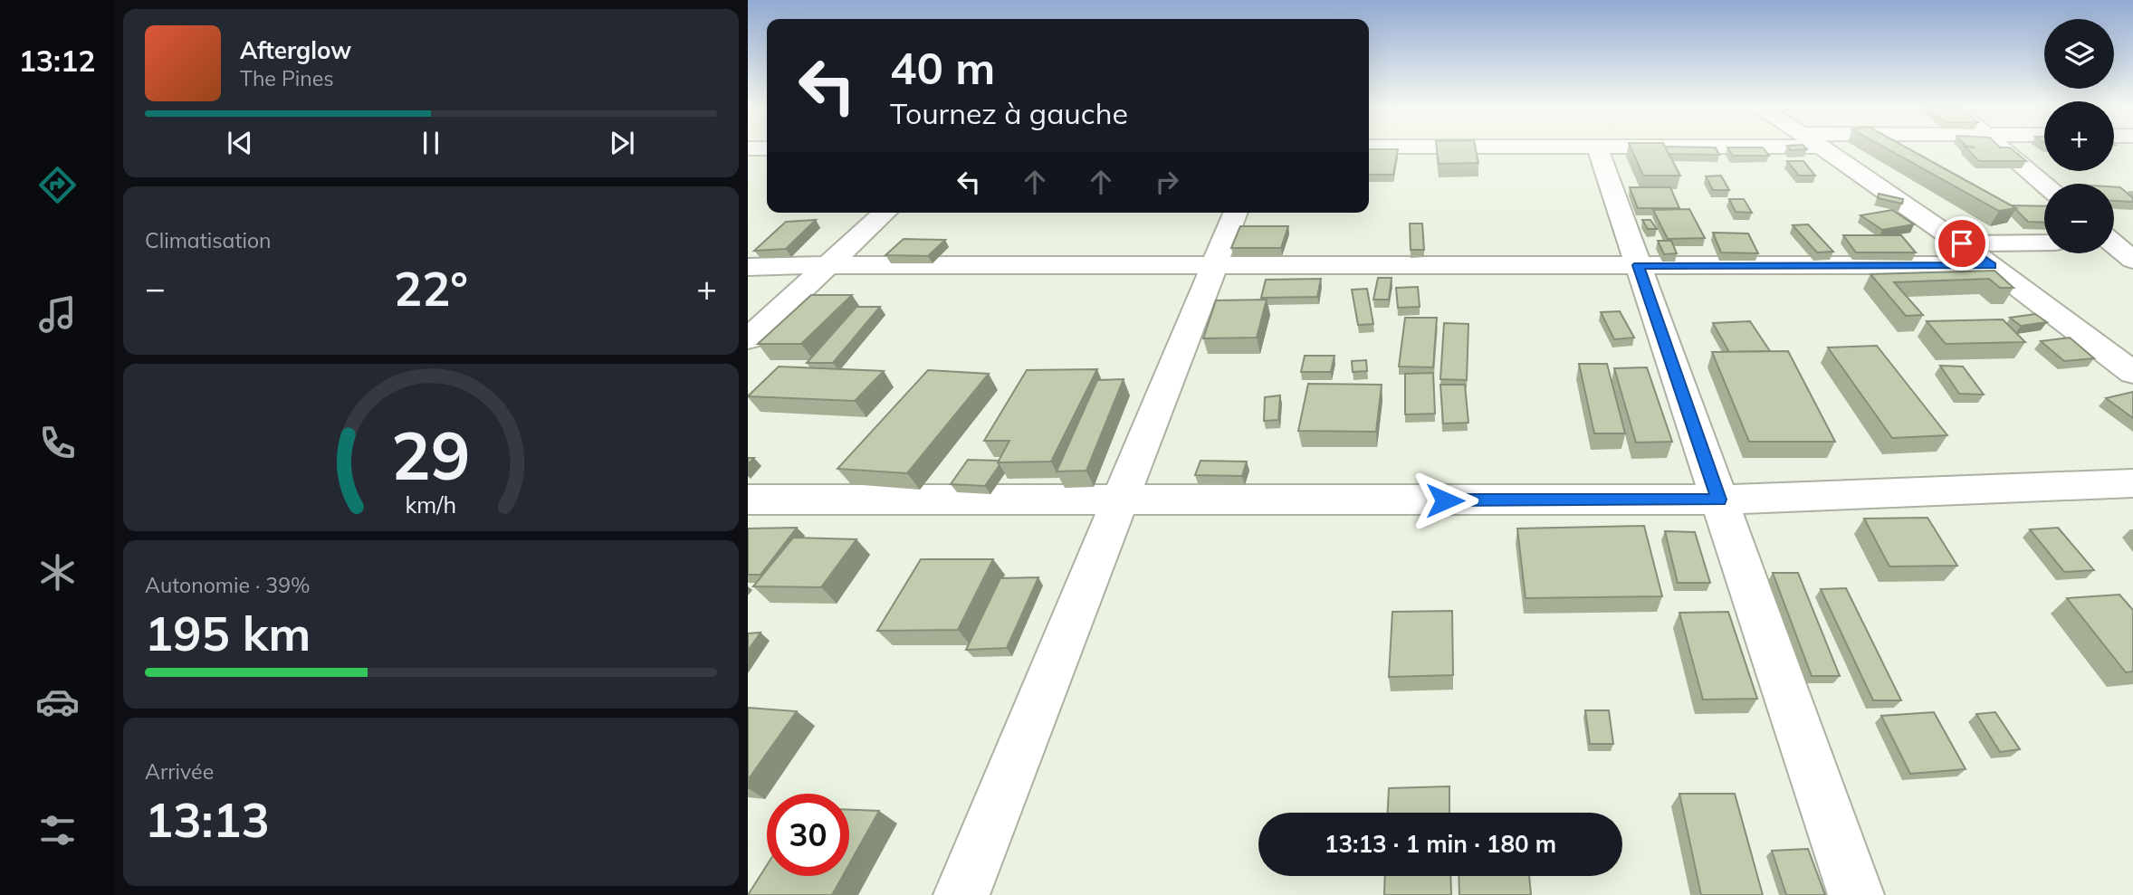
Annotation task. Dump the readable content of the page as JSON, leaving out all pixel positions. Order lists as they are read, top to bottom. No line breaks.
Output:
{"page":{"tabs":"13:12","map_buttons":["+","−"],"turn":["40 m","Tournez à gauche"],"song":["Afterglow","The Pines"],"tile":["Climatisation",["Autonomie · 39%","195 km"],["Arrivée","13:13"]],"heat":["−","22°","+"],"limit":"30","trip":"13:13 · 1 min · 180 m","gauge":["29","km/h"]}}
